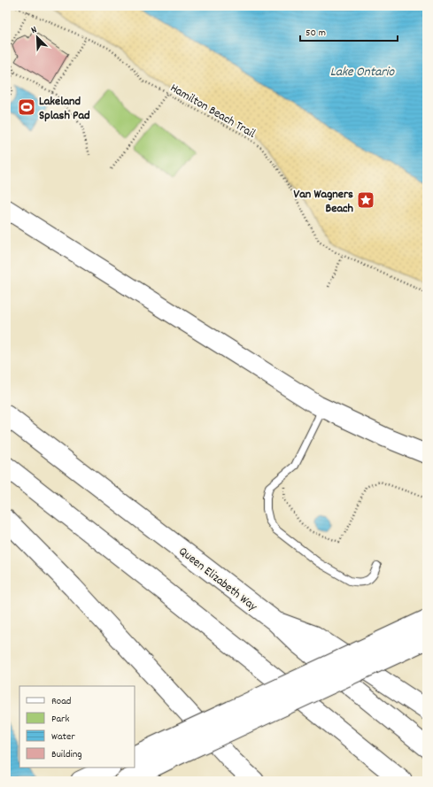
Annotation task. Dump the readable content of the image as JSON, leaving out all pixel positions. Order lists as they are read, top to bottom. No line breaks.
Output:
{"streets":{"highway":["Queen Elizabeth Way"],"path":["Hamilton Beach Trail"]},"water":["Lake Ontario"],"places":{"sports":["Lakeland Splash Pad"],"place":["Van Wagners Beach"]},"legend":["Road","Park","Water","Building"],"scale_bar":"50 m","north":"top left"}
